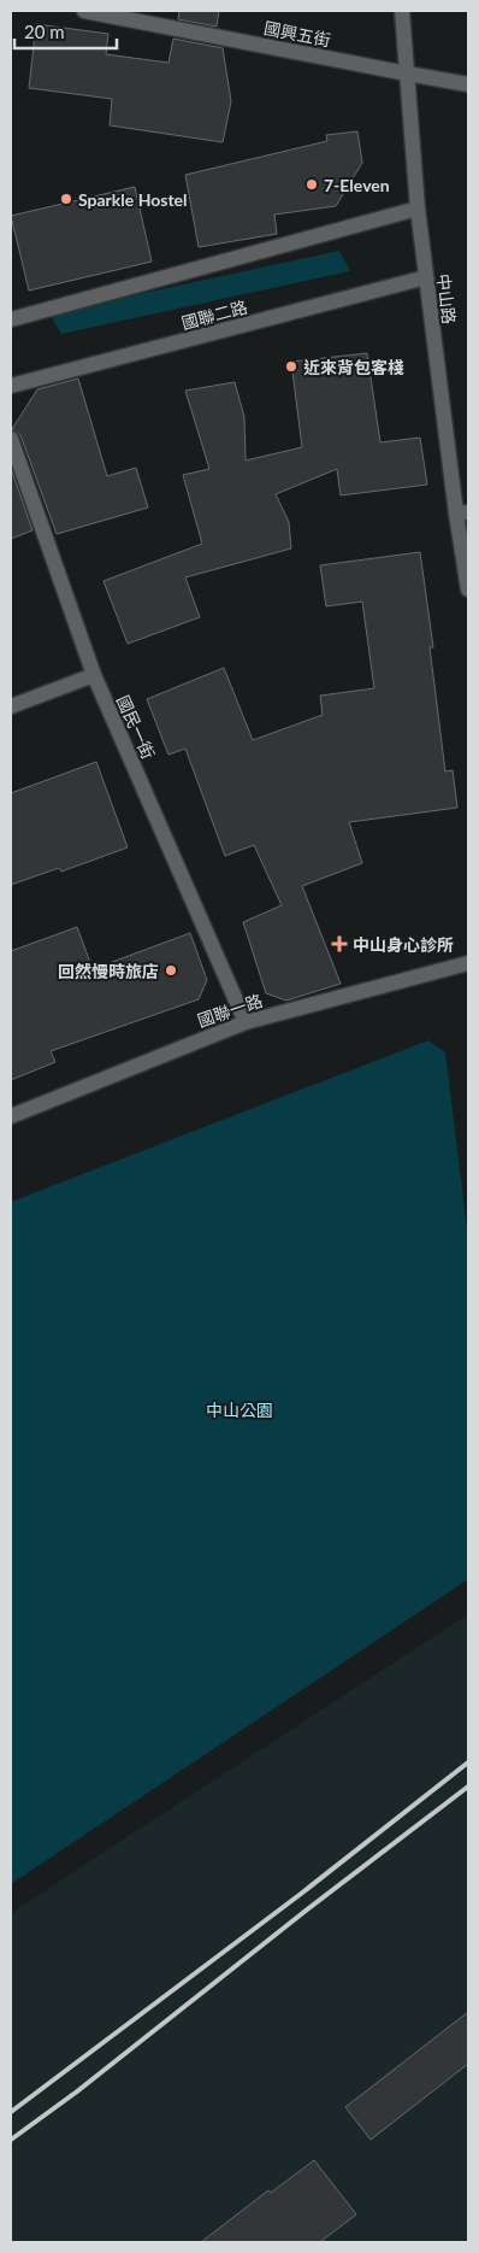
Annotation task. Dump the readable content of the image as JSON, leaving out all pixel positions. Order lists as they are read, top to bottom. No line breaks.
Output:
{"streets":{"street":["國興五街","中山路","國聯二路","國民一街","國聯一路"]},"crossings":[["國興五街","中山路"],["中山路","國聯二路"],["國民一街","國聯一路"]],"parks":["中山公園"],"places":{"other":["7-Eleven","Sparkle Hostel","近來背包客棧","回然慢時旅店"],"health":["中山身心診所"]},"scale_bar":"20 m"}
